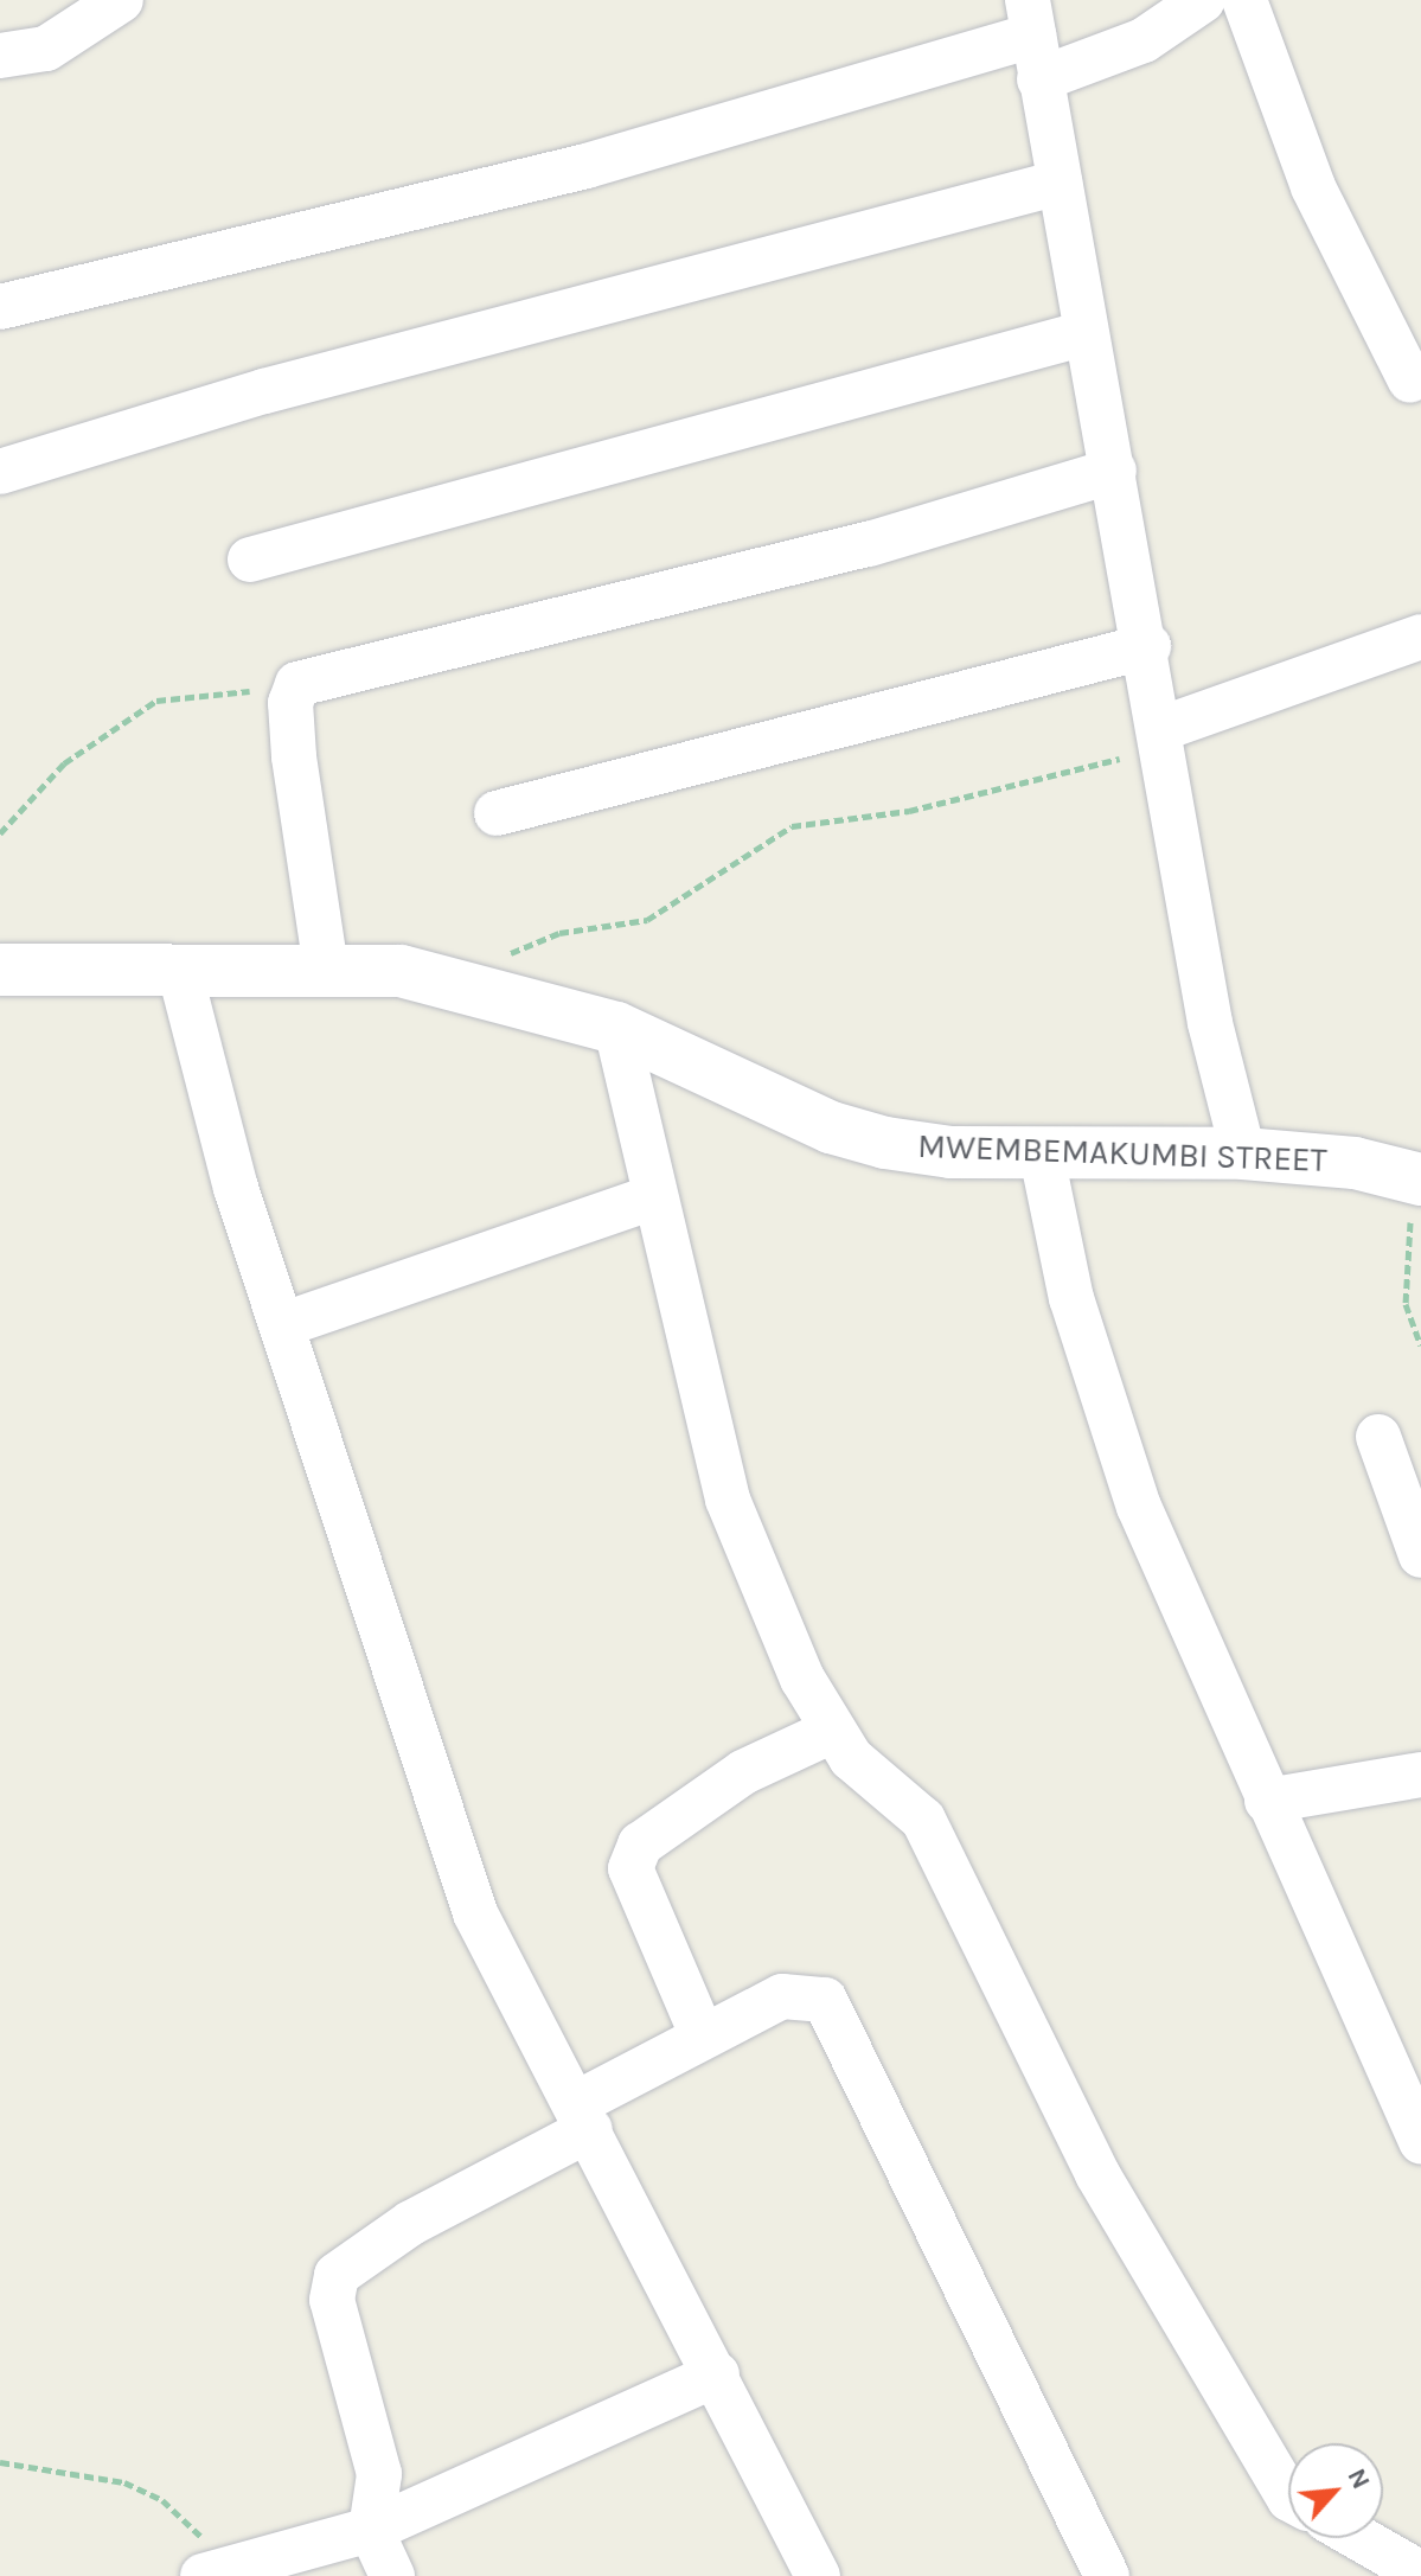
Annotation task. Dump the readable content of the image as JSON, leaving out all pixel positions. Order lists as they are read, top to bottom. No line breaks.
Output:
{"streets":{"street":["MWEMBEMAKUMBI STREET"]},"north":"top right"}
